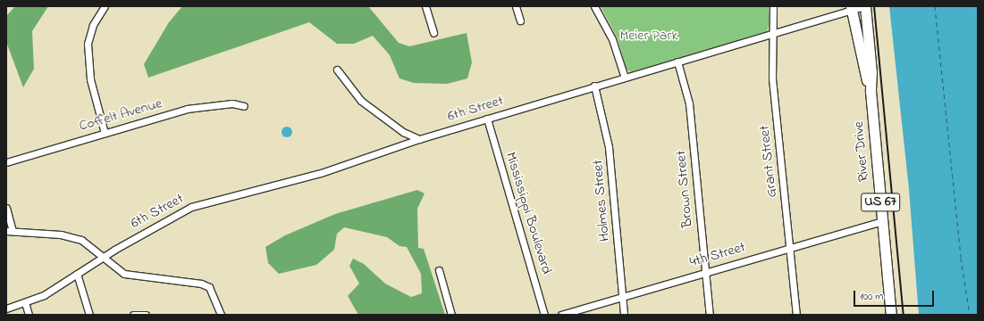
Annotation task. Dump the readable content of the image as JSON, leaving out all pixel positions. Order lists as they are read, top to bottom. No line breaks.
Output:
{"streets":{"main road":["River Drive","US 67"],"street":["6th Street","Coffelt Avenue","Grant Street","Brown Street","Holmes Street","Mississippi Boulevard","4th Street"]},"crossings":[["6th Street","River Drive"],["6th Street","Grant Street"],["6th Street","Brown Street"],["6th Street","Holmes Street"],["6th Street","US 67"],["6th Street","Mississippi Boulevard"],["River Drive","US 67"],["River Drive","4th Street"],["Grant Street","4th Street"],["Brown Street","4th Street"],["Holmes Street","4th Street"]],"parks":["Meier Park"],"scale_bar":"100 m"}
